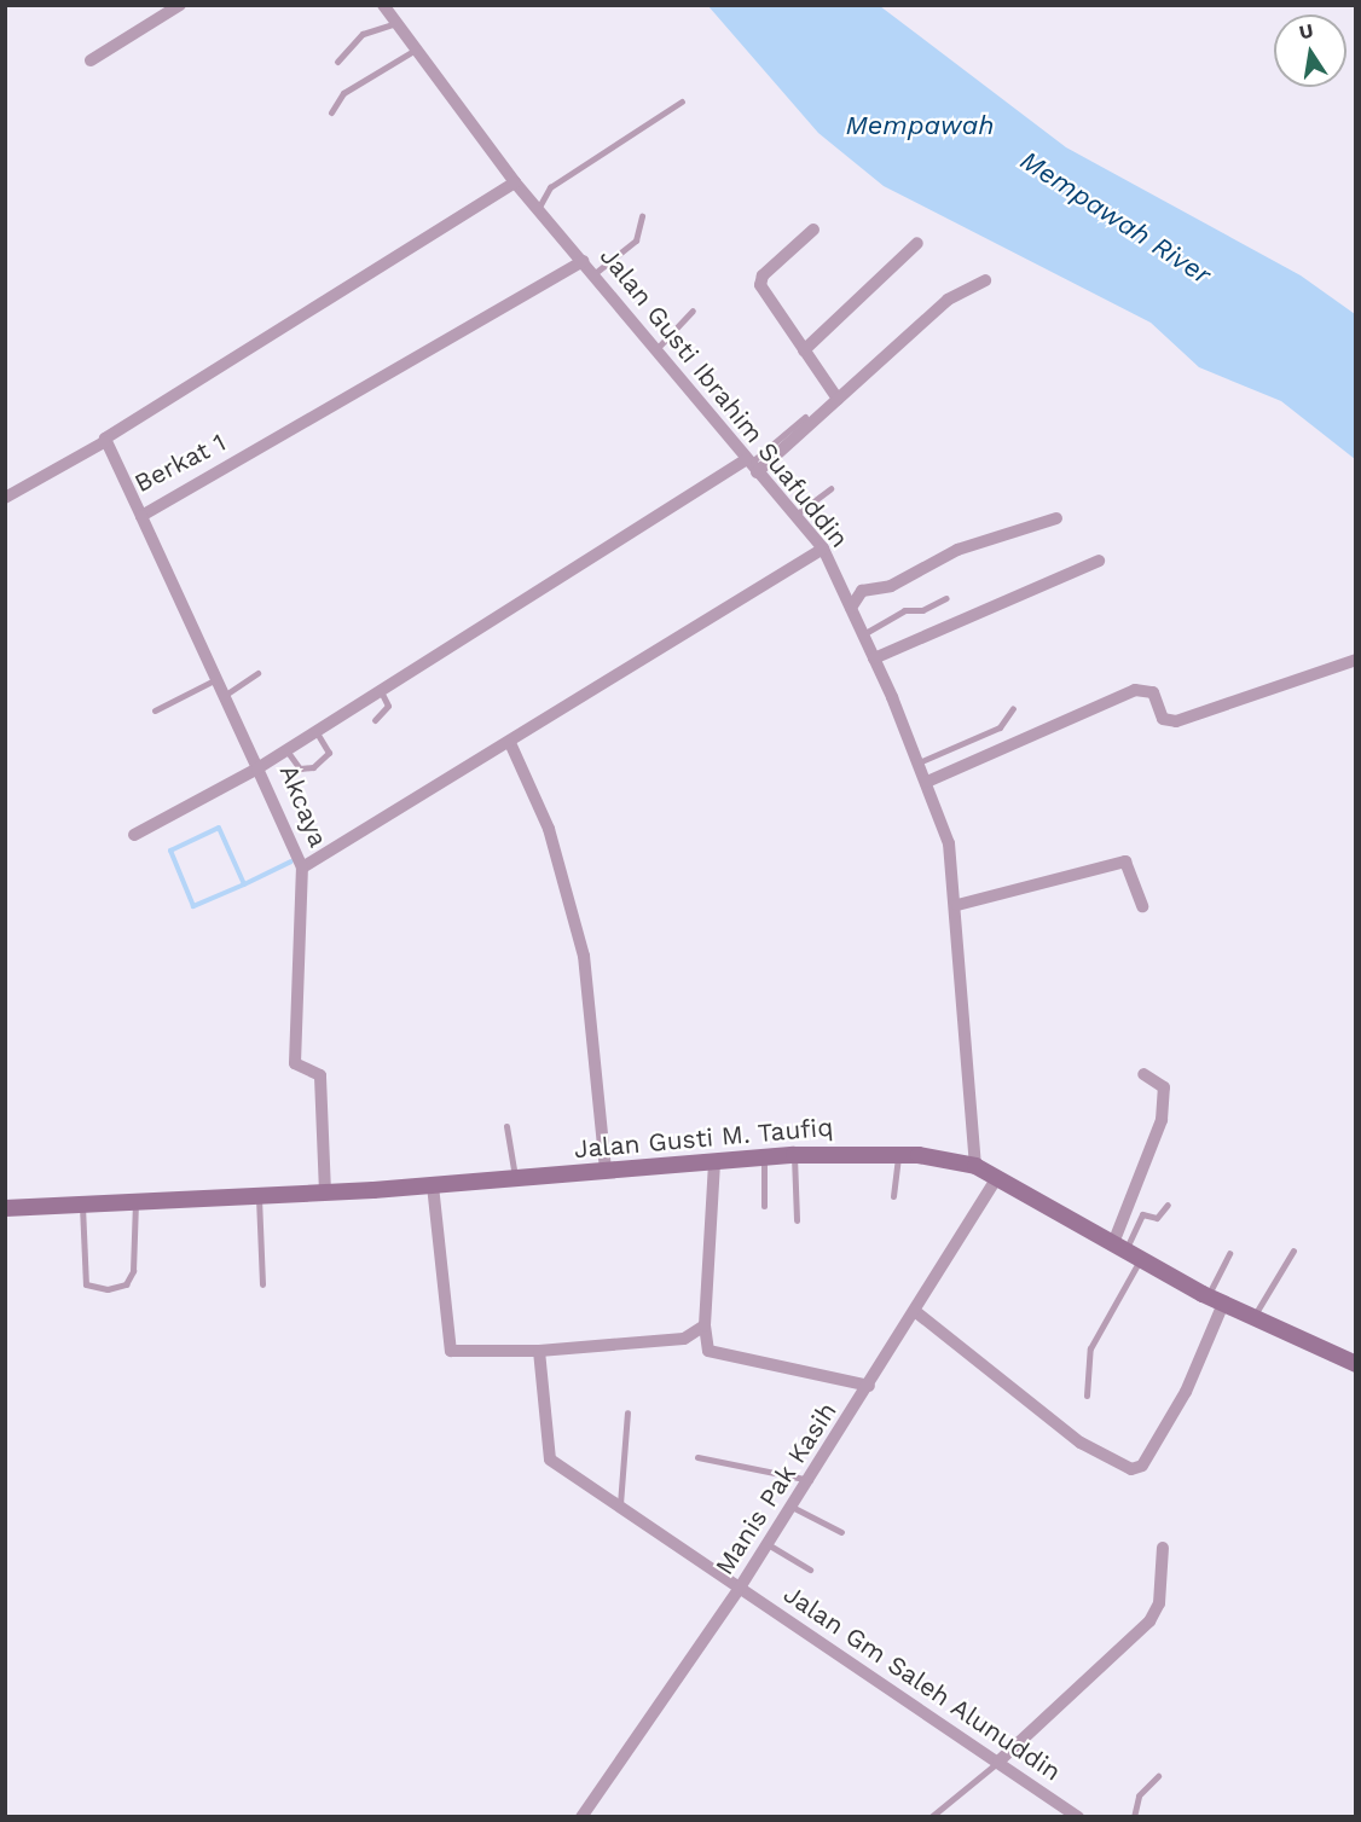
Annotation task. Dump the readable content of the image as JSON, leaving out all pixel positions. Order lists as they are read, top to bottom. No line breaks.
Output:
{"streets":{"main road":["Jalan Gusti M. Taufiq"],"street":["Jalan Gusti Ibrahim Suafuddin","Berkat 1","Akcaya","Manis Pak Kasih","Jalan Gm Saleh Alunuddin"]},"crossings":[["Jalan Gusti Ibrahim Suafuddin","Berkat 1"],["Jalan Gusti Ibrahim Suafuddin","Akcaya"],["Jalan Gusti Ibrahim Suafuddin","Jalan Gusti M. Taufiq"],["Jalan Gusti M. Taufiq","Manis Pak Kasih"],["Manis Pak Kasih","Jalan Gm Saleh Alunuddin"]],"water":["Mempawah","Mempawah River"],"north":"top"}
